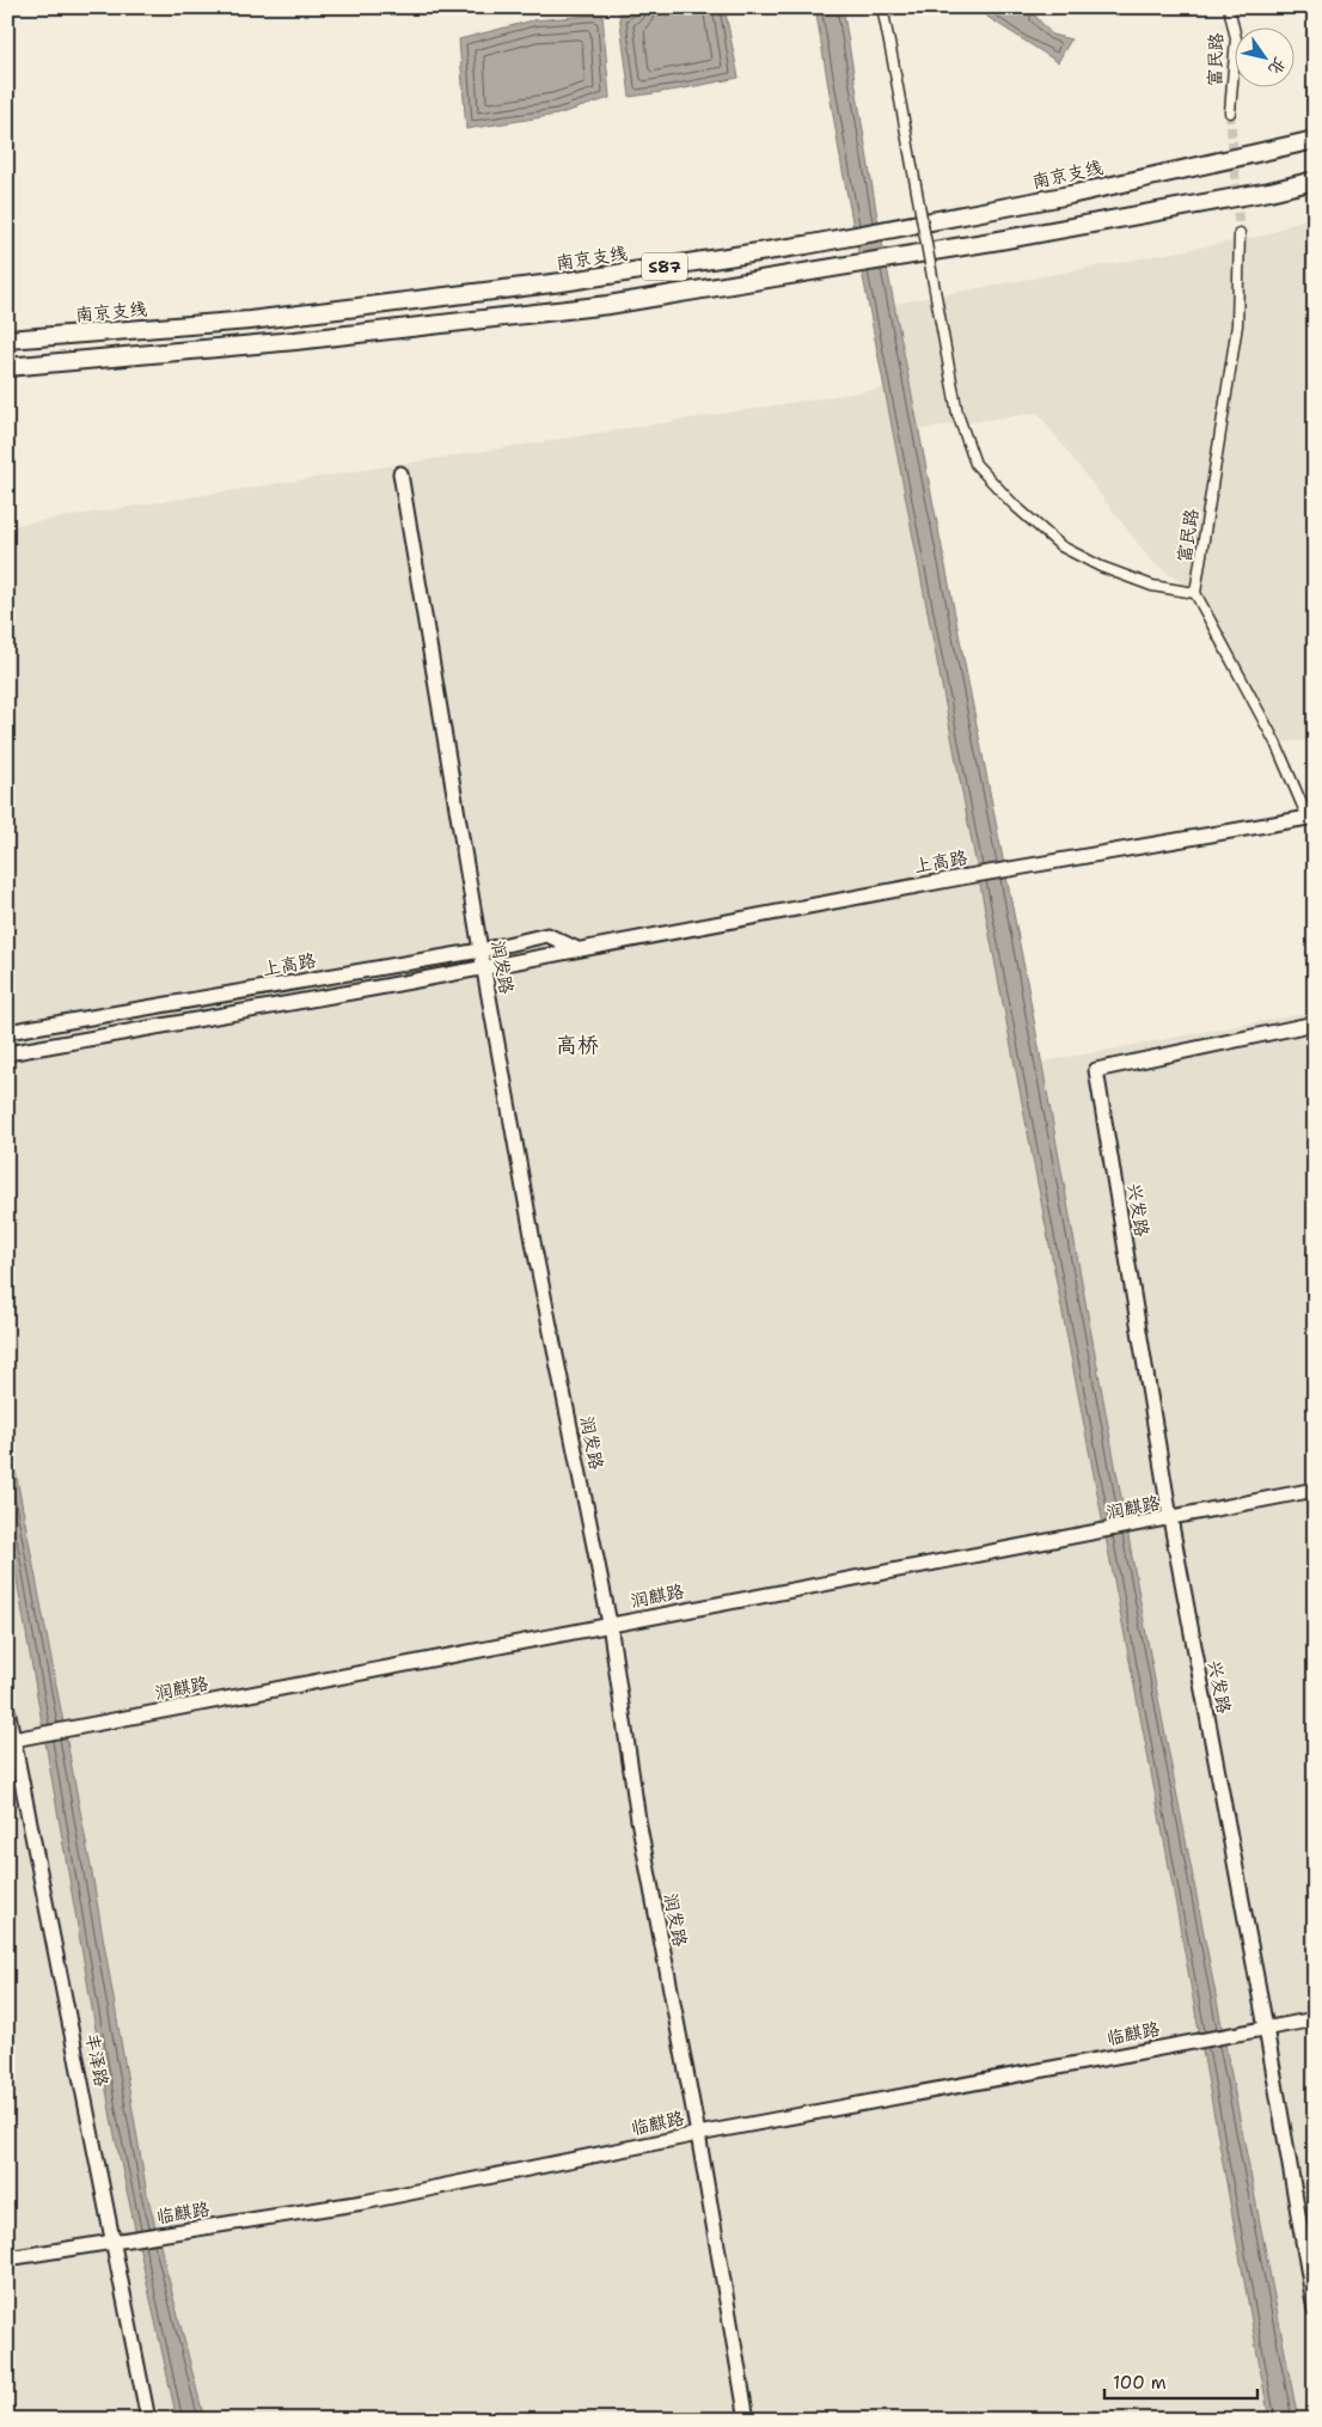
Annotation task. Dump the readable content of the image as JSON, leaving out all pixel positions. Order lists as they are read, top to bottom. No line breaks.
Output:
{"streets":{"highway":["南京支线","S87"],"street":["富民路","上高路","润发路","兴发路","润麒路","临麒路","丰泽路"]},"crossings":[["上高路","润发路"],["润发路","润麒路"],["润发路","临麒路"],["兴发路","润麒路"],["兴发路","临麒路"],["润麒路","丰泽路"],["临麒路","丰泽路"]],"districts":["高桥"],"scale_bar":"100 m","north":"bottom right"}
